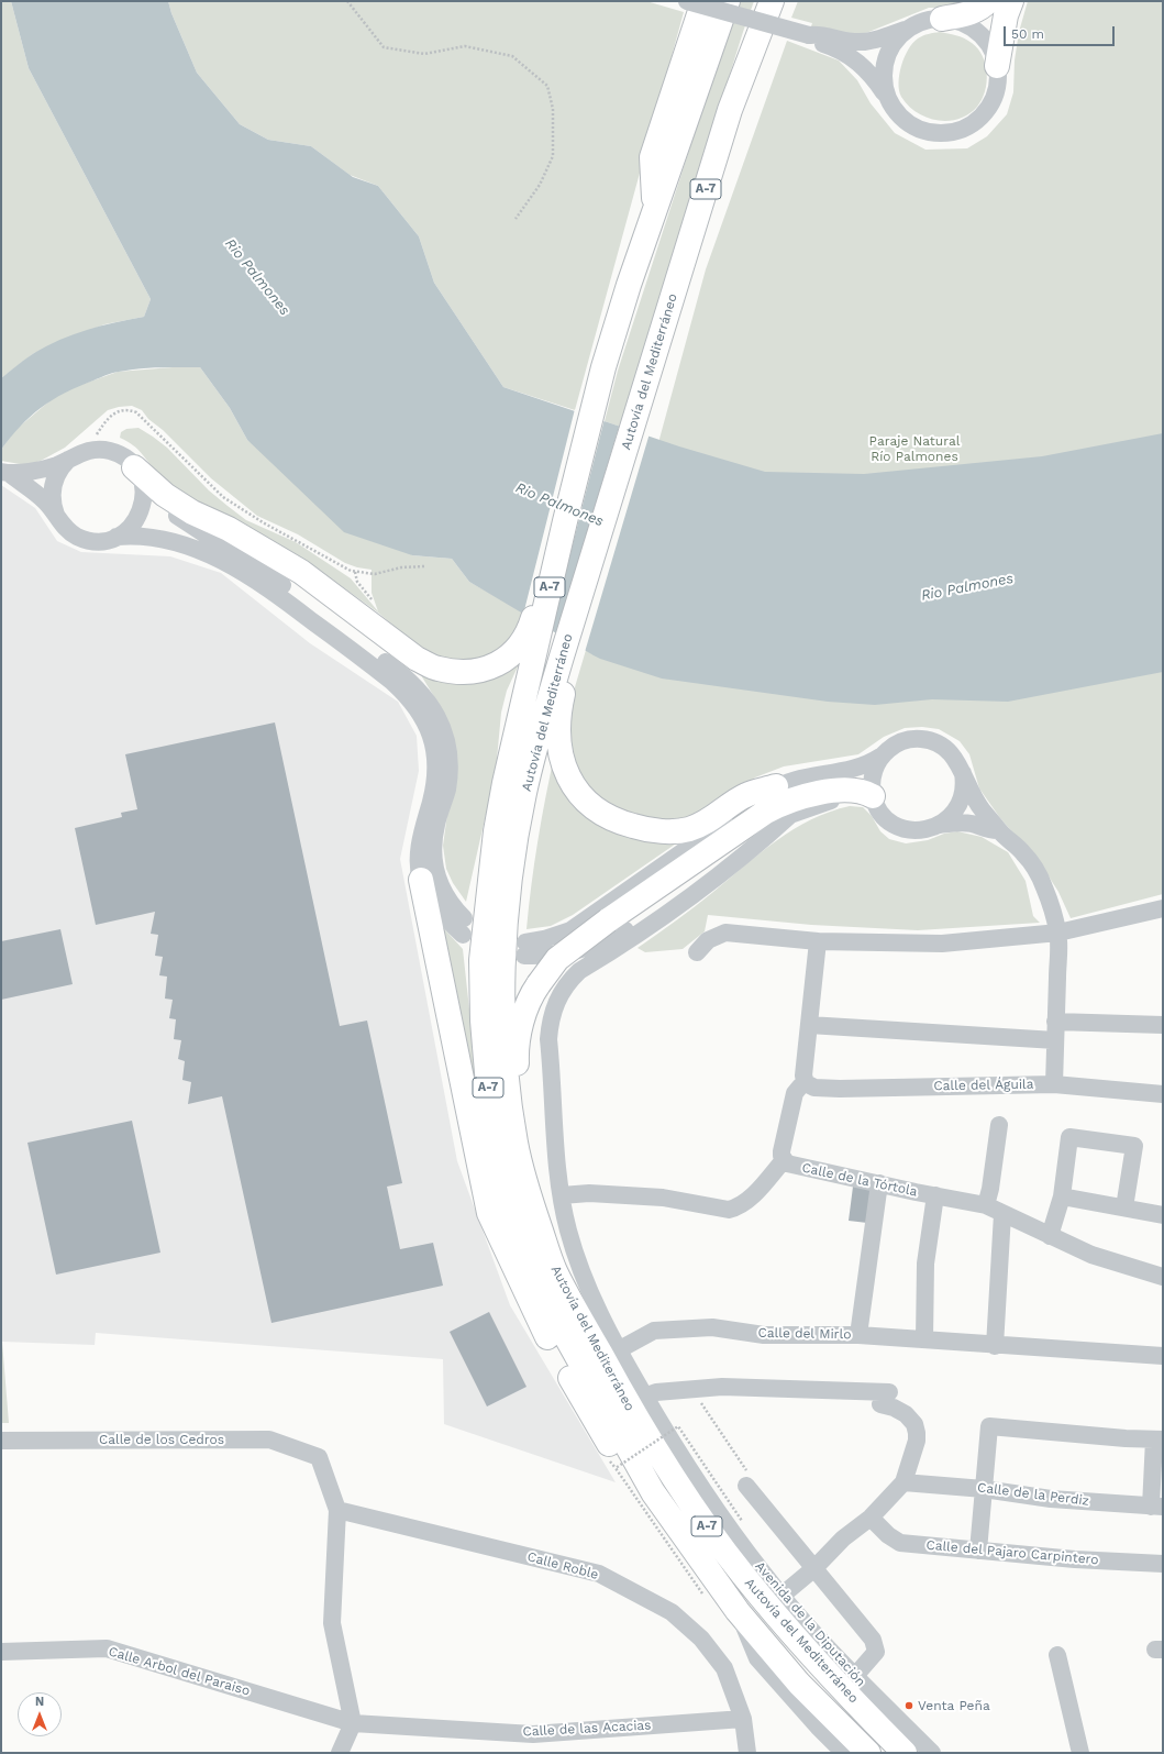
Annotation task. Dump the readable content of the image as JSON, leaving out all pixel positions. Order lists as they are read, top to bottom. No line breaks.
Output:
{"streets":{"highway":["A-7","Autovía del Mediterráneo"],"street":["Calle del Águila","Calle de la Tórtola","Calle del Mirlo","Calle de los Cedros","Calle de la Perdiz","Calle del Pajaro Carpintero","Calle Roble","Avenida de la Diputación","Calle Arbol del Paraiso","Calle de las Acacias"]},"crossings":[["Calle del Águila","Calle de la Tórtola"],["Calle del Mirlo","Avenida de la Diputación"],["Calle de los Cedros","Calle Roble"],["Calle Roble","Calle de las Acacias"],["Calle Arbol del Paraiso","Calle de las Acacias"]],"water":["Rio Palmones"],"parks":["Paraje Natural Río Palmones"],"places":["Venta Peña"],"scale_bar":"50 m","north":"top"}
